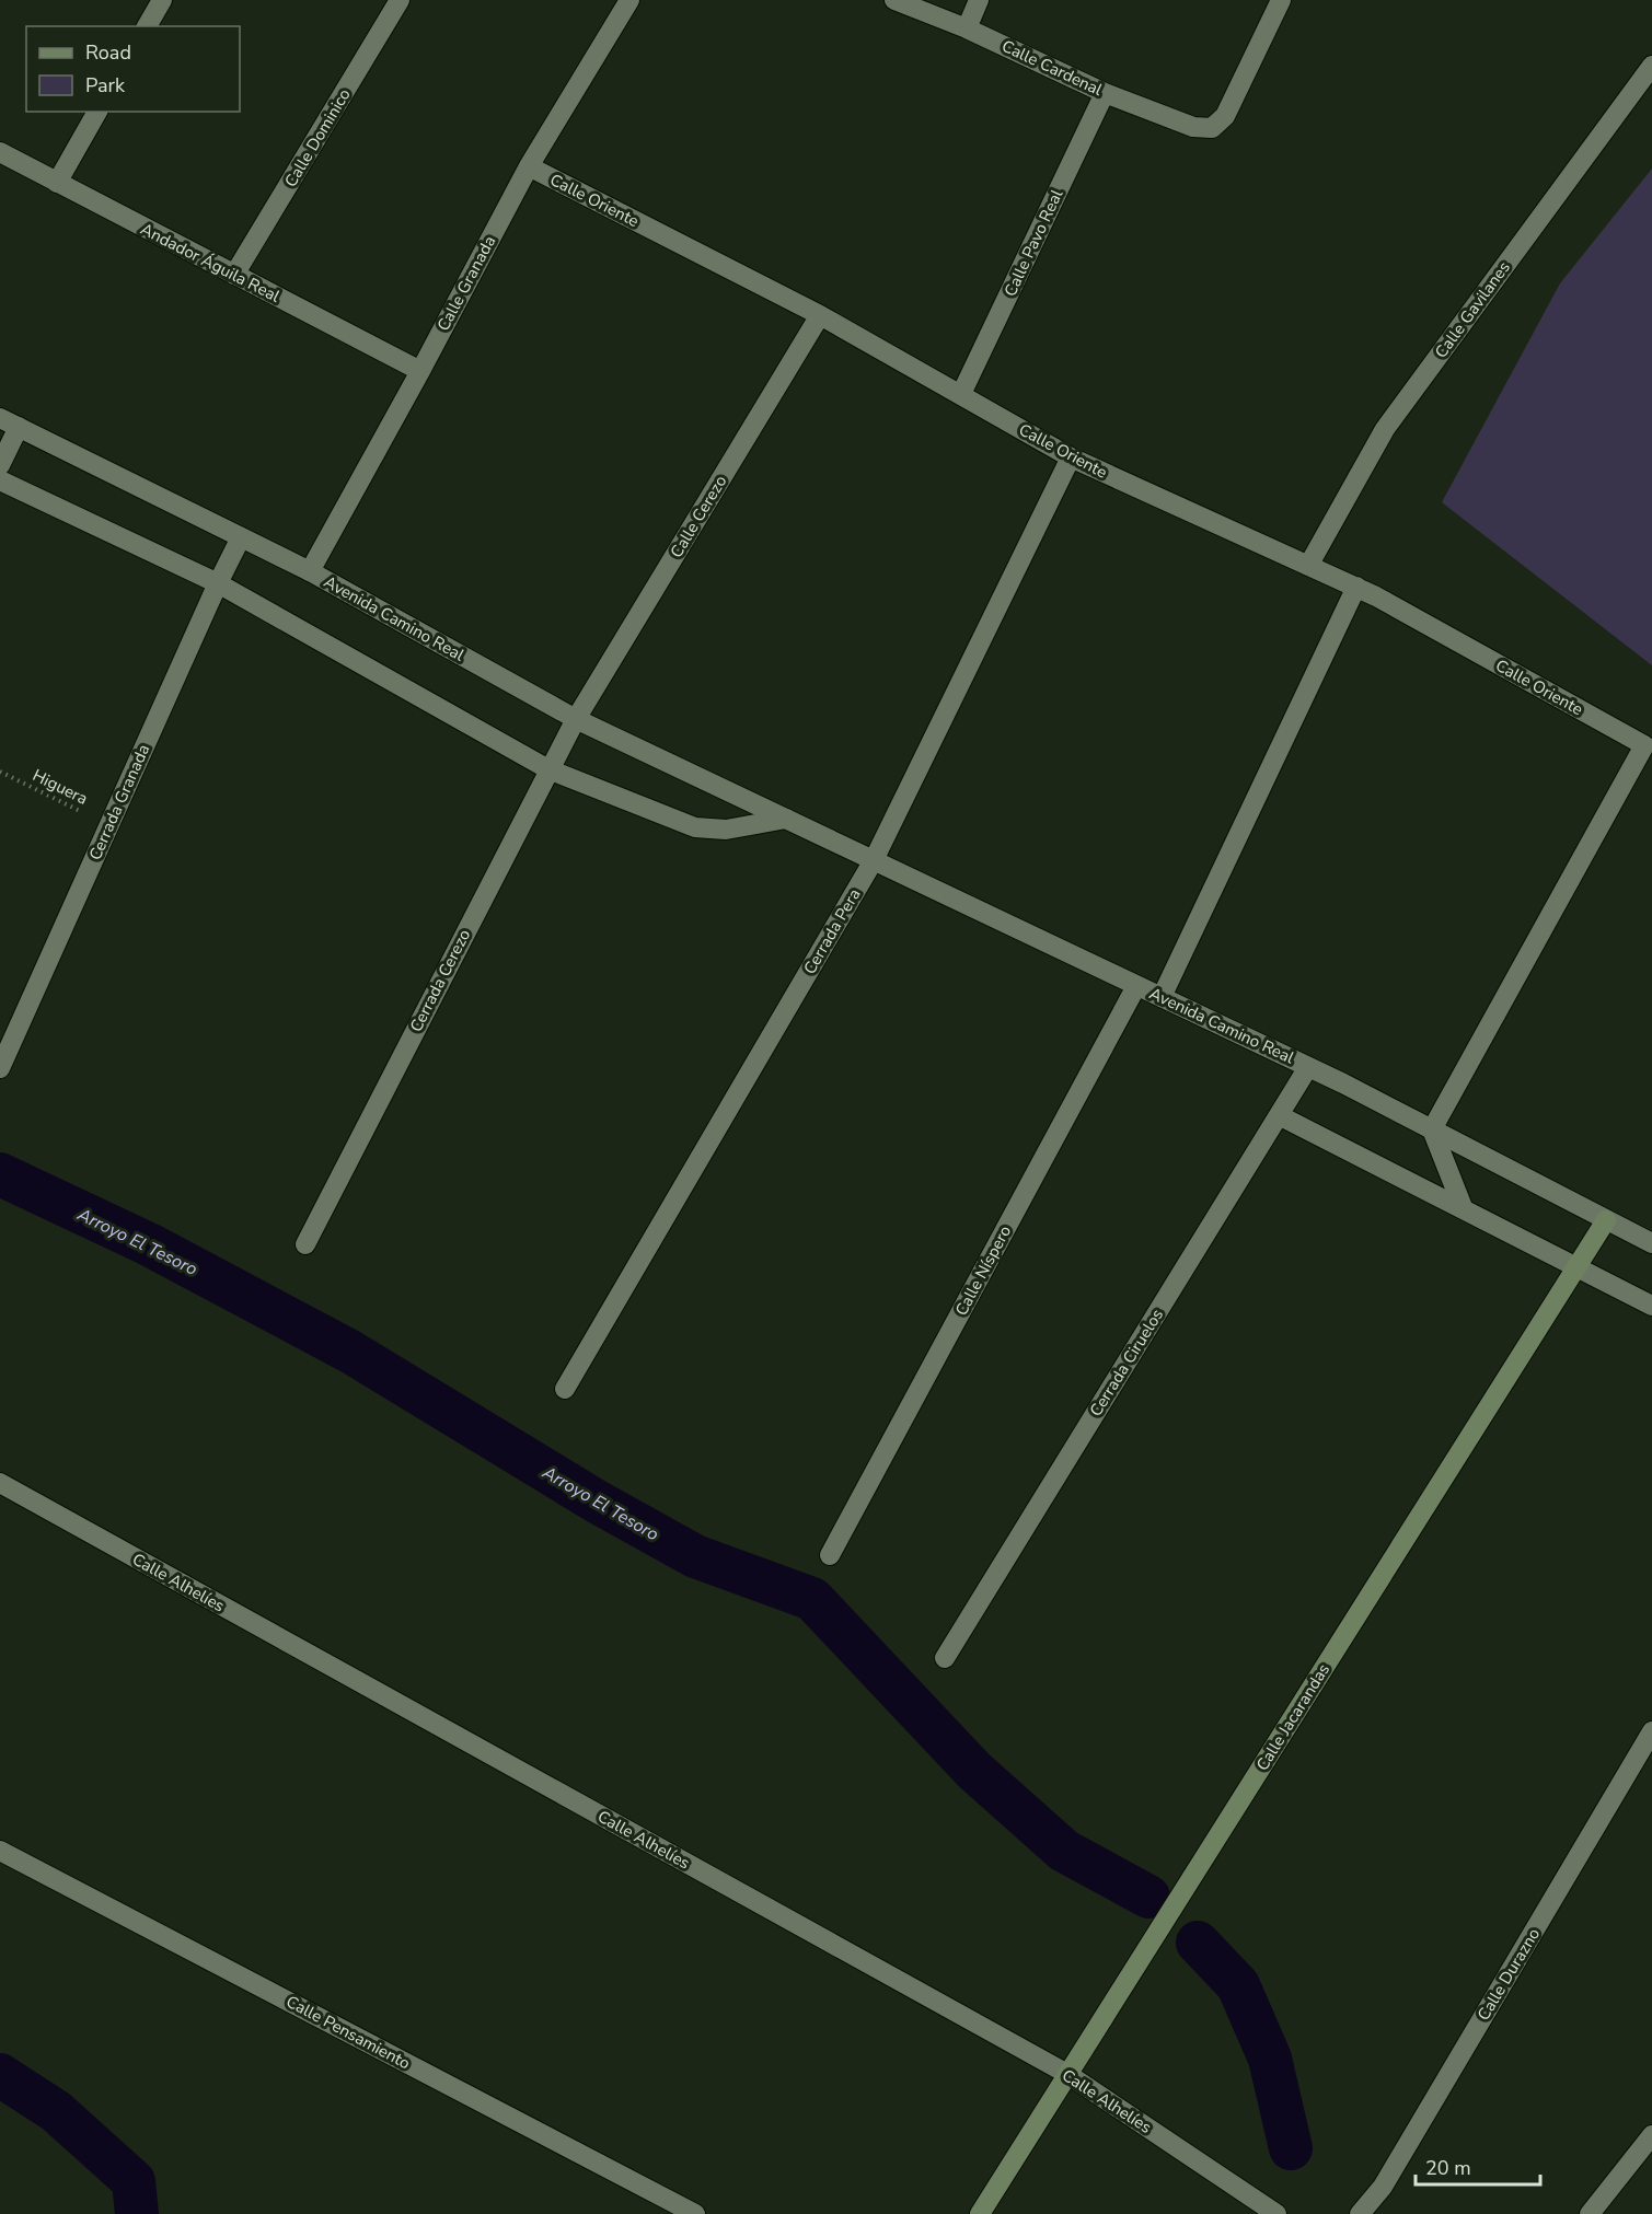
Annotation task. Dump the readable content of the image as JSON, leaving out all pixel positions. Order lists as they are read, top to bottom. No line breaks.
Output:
{"streets":{"main road":["Calle Jacarandas"],"street":["Calle Cardenal","Calle Dominico","Calle Oriente","Calle Pavo Real","Andador Águila Real","Calle Granada","Calle Gavilanes","Calle Cerezo","Avenida Camino Real","Cerrada Granada","Cerrada Pera","Cerrada Cerezo","Calle Níspero","Cerrada Ciruelos","Calle Alhelíes","Calle Durazno","Calle Pensamiento"],"path":["Higuera"]},"crossings":[["Calle Cardenal","Calle Pavo Real"],["Calle Dominico","Andador Águila Real"],["Calle Oriente","Calle Pavo Real"],["Calle Oriente","Calle Granada"],["Calle Oriente","Calle Gavilanes"],["Calle Oriente","Calle Cerezo"],["Calle Oriente","Cerrada Pera"],["Andador Águila Real","Calle Granada"],["Calle Granada","Avenida Camino Real"],["Calle Cerezo","Avenida Camino Real"],["Calle Cerezo","Cerrada Cerezo"],["Avenida Camino Real","Cerrada Granada"],["Avenida Camino Real","Cerrada Pera"],["Avenida Camino Real","Cerrada Cerezo"],["Avenida Camino Real","Calle Níspero"],["Avenida Camino Real","Cerrada Ciruelos"],["Avenida Camino Real","Calle Jacarandas"],["Higuera","Cerrada Granada"],["Calle Alhelíes","Calle Jacarandas"]],"water":["Arroyo El Tesoro"],"legend":["Road","Park"],"scale_bar":"20 m"}
